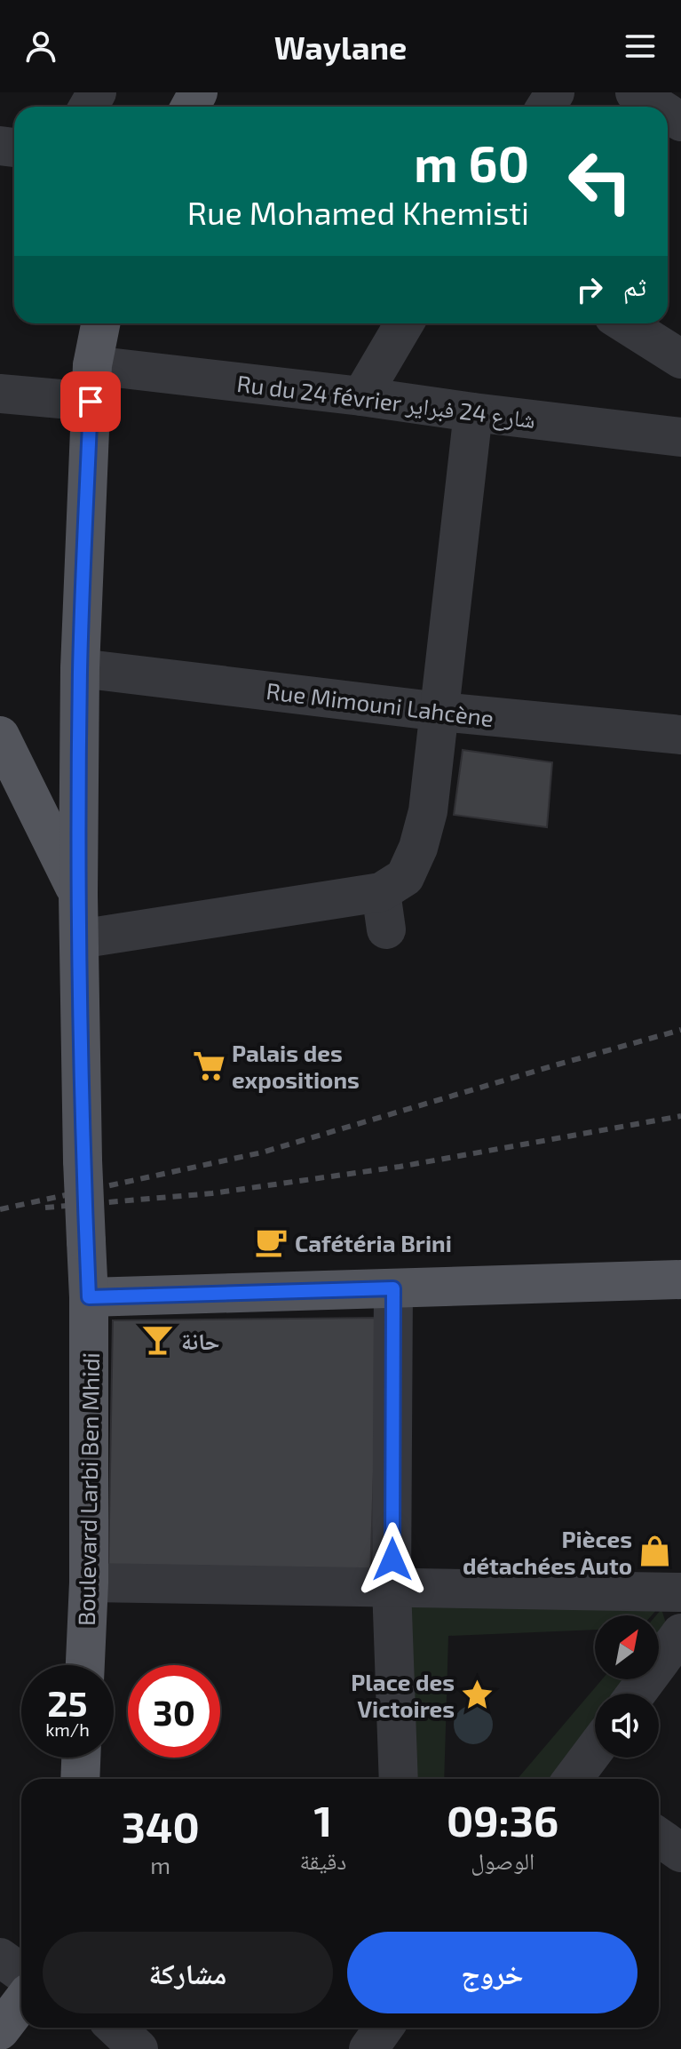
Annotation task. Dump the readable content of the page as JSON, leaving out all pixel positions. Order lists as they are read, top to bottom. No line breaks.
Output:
{"streets":{"main road":["Boulevard Larbi Ben Mhidi"],"street":["Ru du 24 février شارع 24 فبراير","Rue Mimouni Lahcène"]},"crossings":[["Ru du 24 février شارع 24 فبراير","Boulevard Larbi Ben Mhidi"],["Rue Mimouni Lahcène","Boulevard Larbi Ben Mhidi"]],"places":{"supermarket":["Palais des expositions"],"cafe":["Cafétéria Brini"],"bar":["حانة"],"shop":["Pièces détachées Auto"],"place":["Place des Victoires"]},"north":"top right","page":{"header":"Waylane","turn":["60 m","Rue Mohamed Khemisti"],"then":"ثم","speed":"25 km/h","limit":"30","eta":["09:36","الوصول","1","دقيقة","340","m"],"buttons":["خروج","مشاركة"]}}
